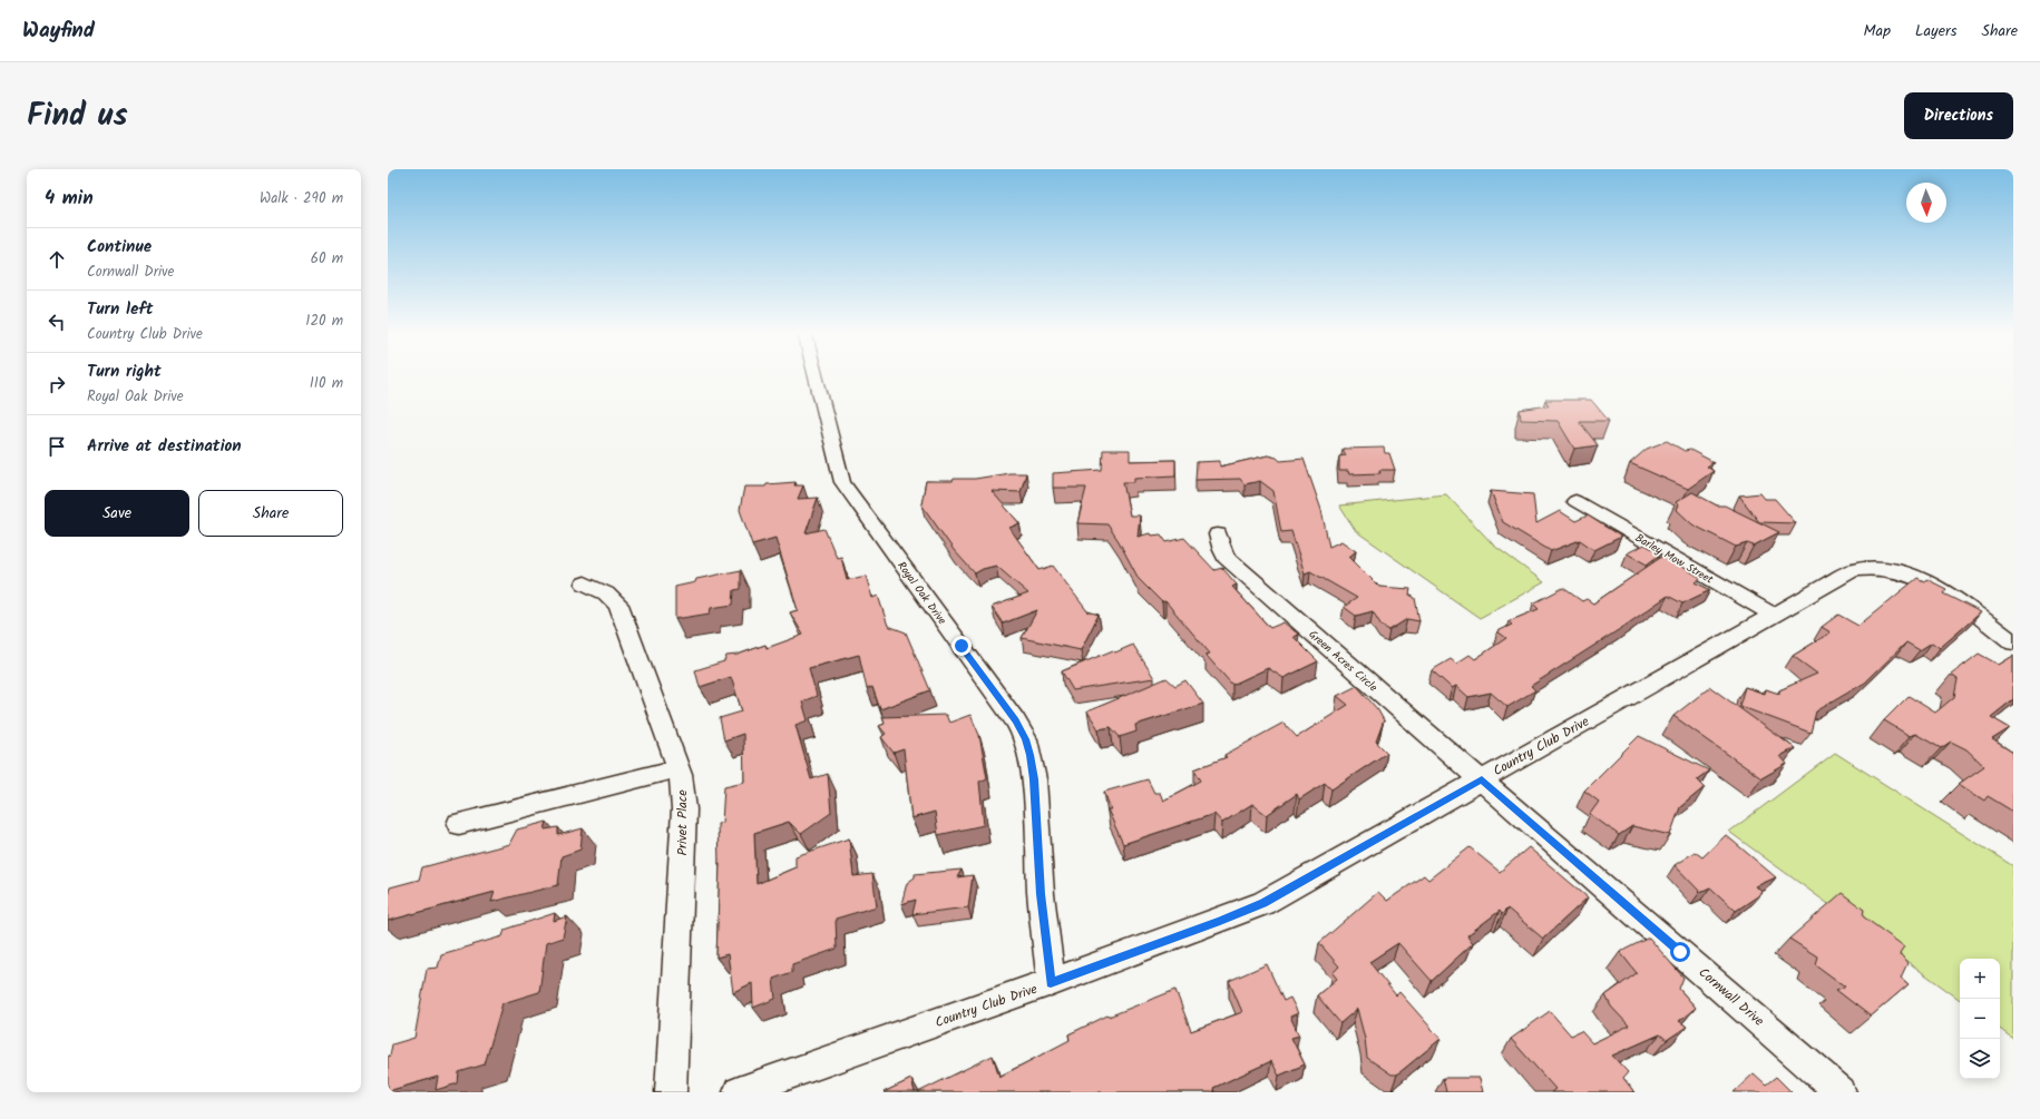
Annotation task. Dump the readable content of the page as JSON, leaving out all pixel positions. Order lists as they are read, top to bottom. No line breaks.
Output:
{"streets":{"street":["Barley Mow Street","Royal Oak Drive","Green Acres Circle","Country Club Drive","Privet Place","Cornwall Drive"]},"crossings":[["Barley Mow Street","Country Club Drive"],["Royal Oak Drive","Country Club Drive"],["Green Acres Circle","Country Club Drive"],["Green Acres Circle","Cornwall Drive"],["Country Club Drive","Cornwall Drive"]],"north":"bottom","page":{"header":"Wayfind","nav":["Map","Layers","Share"],"title":"Find us","buttons":["Directions",["Save","Share"]],"heading":["4 min","Walk · 290 m"],"list":[["Continue","Cornwall Drive","60 m"],["Turn left","Country Club Drive","120 m"],["Turn right","Royal Oak Drive","110 m"],"Arrive at destination"],"map_buttons":["+","−"]}}
